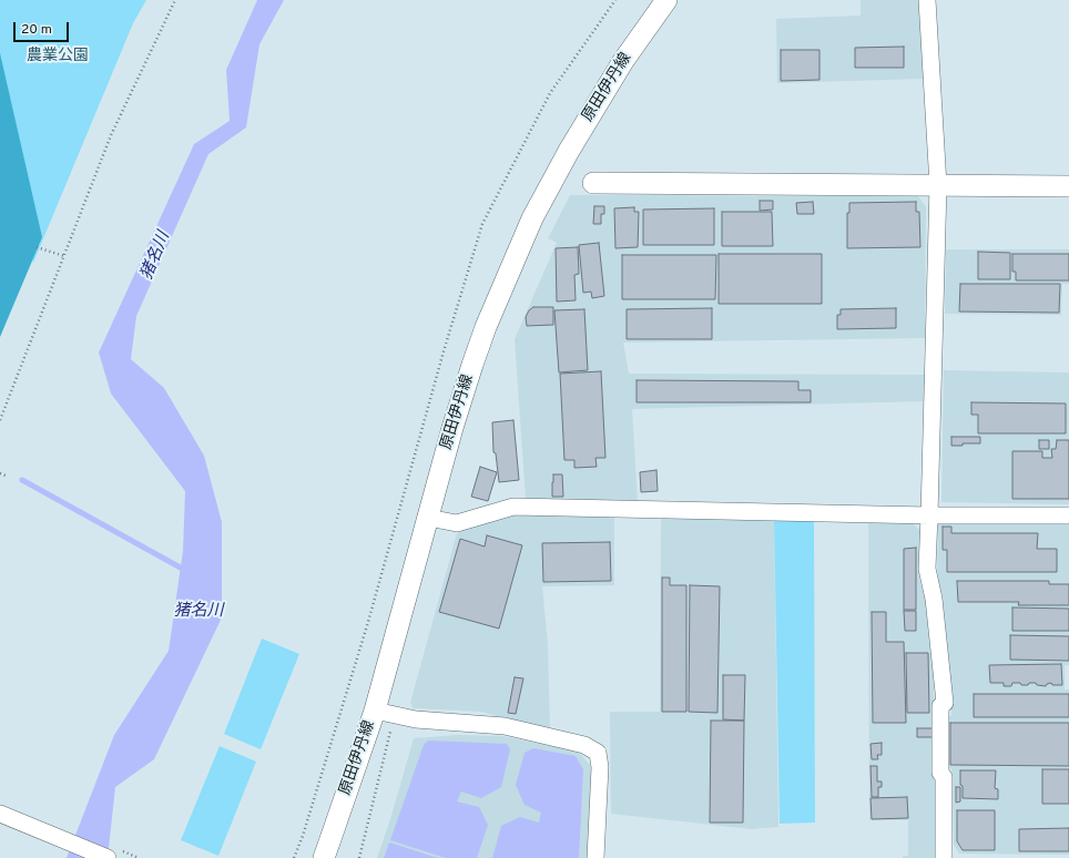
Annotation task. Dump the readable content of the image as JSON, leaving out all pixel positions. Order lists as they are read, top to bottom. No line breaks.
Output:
{"streets":{"street":["原田伊丹線"]},"water":["猪名川"],"parks":["農業公園"],"scale_bar":"20 m"}
